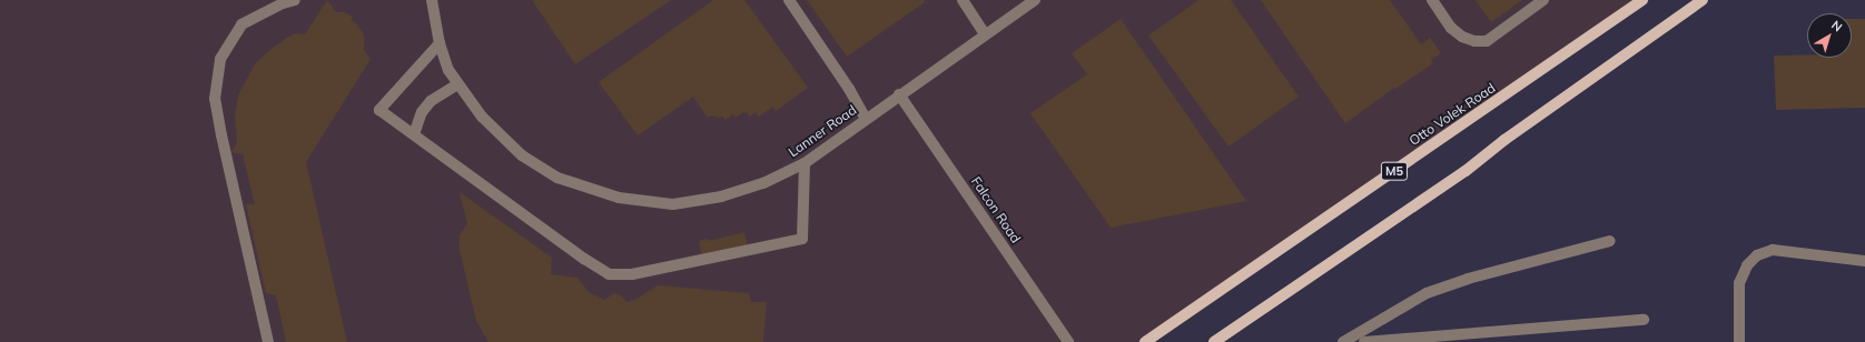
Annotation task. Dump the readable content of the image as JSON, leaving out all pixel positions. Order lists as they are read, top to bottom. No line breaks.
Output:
{"streets":{"main road":["Otto Volek Road","M5"],"street":["Lanner Road","Falcon Road"]},"crossings":[["Lanner Road","Falcon Road"]],"north":"top right"}
